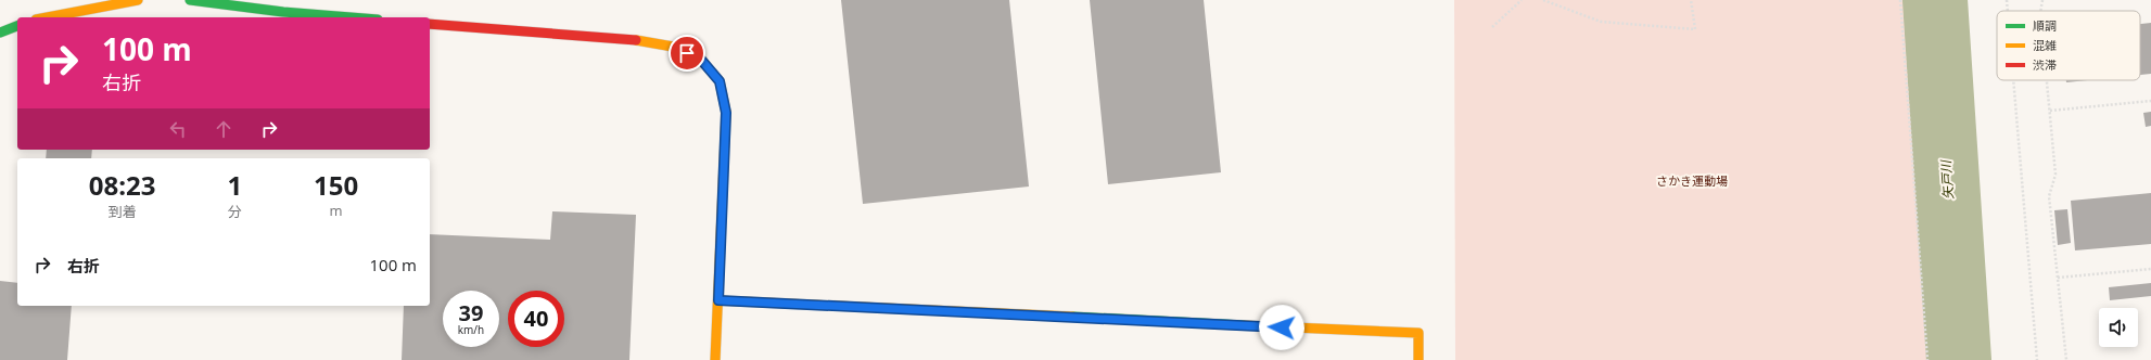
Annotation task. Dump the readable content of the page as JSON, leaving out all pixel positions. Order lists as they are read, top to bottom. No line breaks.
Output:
{"water":["矢戸川"],"parks":["さかき運動場"],"legend":["順調","混雑","渋滞"],"page":{"turn":["100 m","右折"],"eta":["08:23","到着","1","分","150","m"],"list":[{"name":"右折","value":"100 m"}],"speed":"39 km/h","limit":"40"}}
